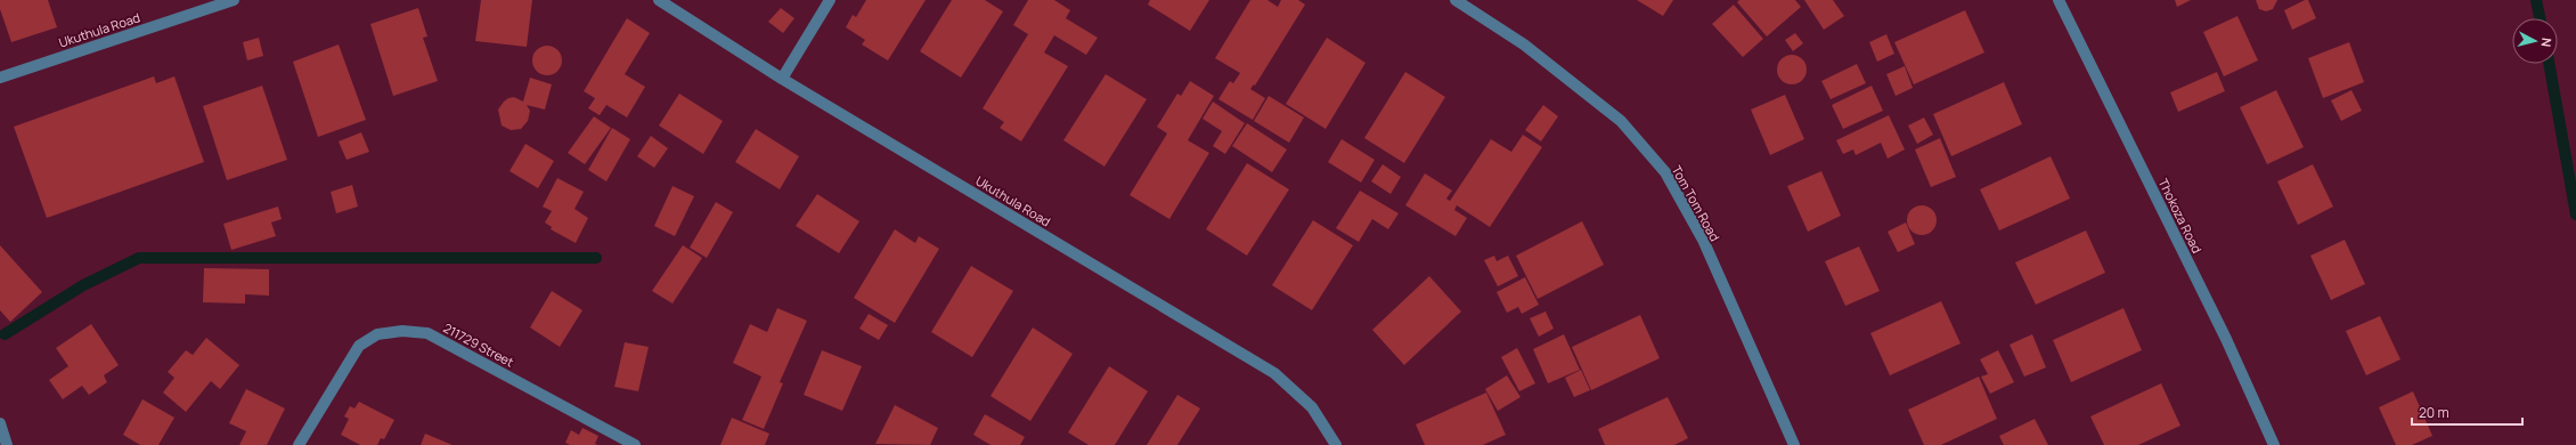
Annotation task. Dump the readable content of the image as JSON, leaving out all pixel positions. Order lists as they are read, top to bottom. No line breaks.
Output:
{"streets":{"street":["Ukuthula Road","Tom Tom Road","Thokoza Road","211729 Street"]},"scale_bar":"20 m","north":"right"}
